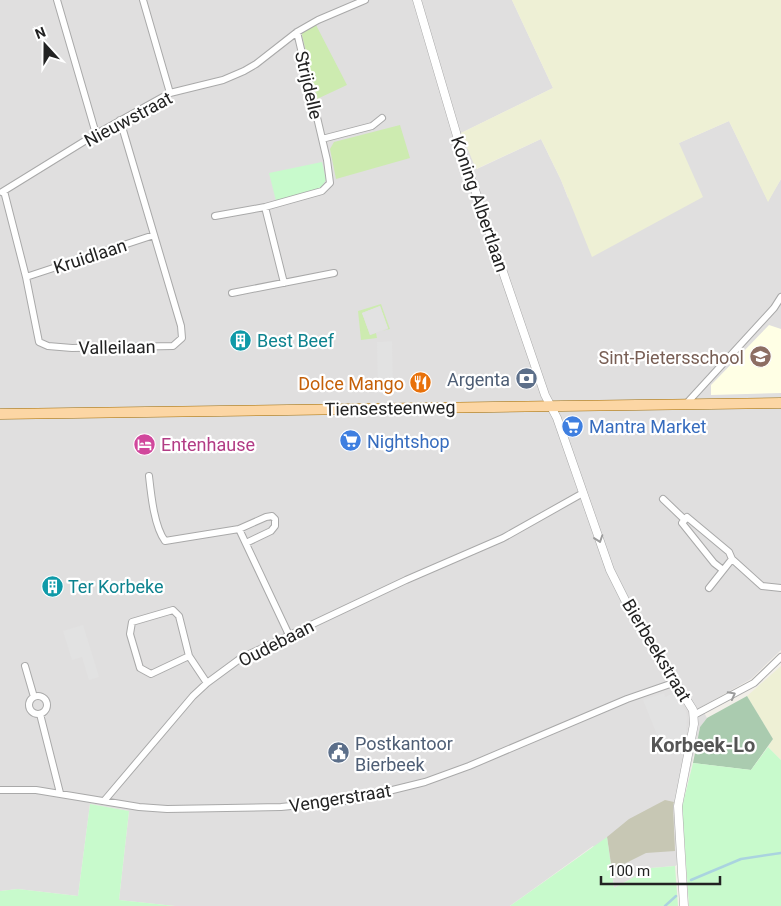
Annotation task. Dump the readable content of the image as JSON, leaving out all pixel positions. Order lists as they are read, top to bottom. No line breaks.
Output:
{"streets":{"main road":["Tiensesteenweg"],"street":["Strijdelle","Nieuwstraat","Koning Albertlaan","Kruidlaan","Valleilaan","Oudebaan","Bierbeekstraat","Vengerstraat"]},"crossings":[["Strijdelle","Nieuwstraat"],["Nieuwstraat","Valleilaan"],["Koning Albertlaan","Tiensesteenweg"],["Koning Albertlaan","Bierbeekstraat"],["Kruidlaan","Valleilaan"],["Tiensesteenweg","Bierbeekstraat"],["Oudebaan","Bierbeekstraat"],["Oudebaan","Vengerstraat"],["Bierbeekstraat","Vengerstraat"]],"one_way":["Bierbeekstraat"],"districts":["Korbeek-Lo"],"places":{"building":["Best Beef","Ter Korbeke"],"school or university":["Sint-Pietersschool"],"bank":["Argenta"],"restaurant":["Dolce Mango"],"supermarket":["Mantra Market","Nightshop"],"hotel":["Entenhause"],"public building":["Postkantoor Bierbeek"]},"scale_bar":"100 m","north":"top"}
